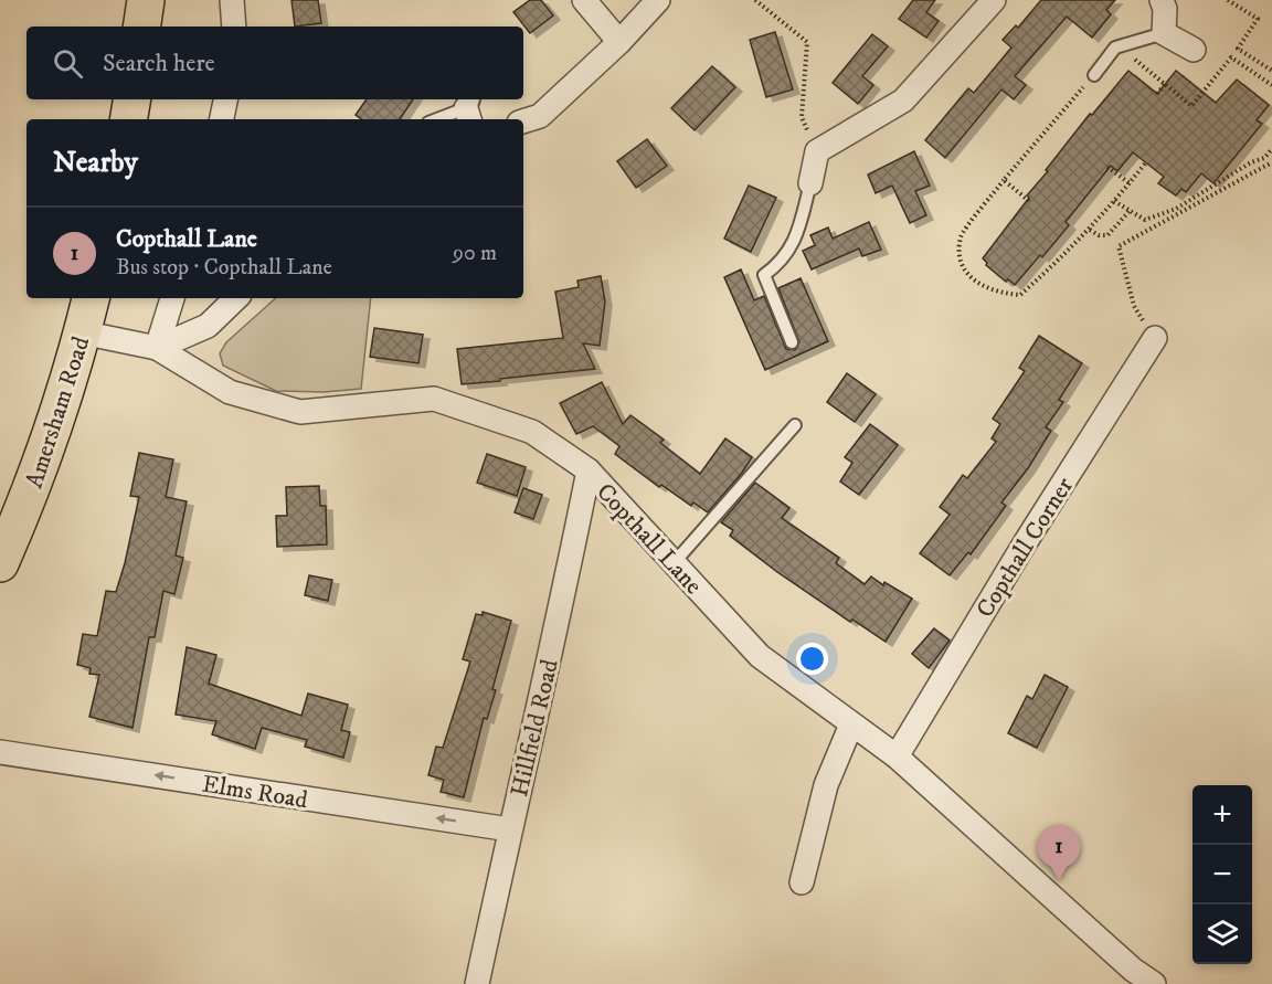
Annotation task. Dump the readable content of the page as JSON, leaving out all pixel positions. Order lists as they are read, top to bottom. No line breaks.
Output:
{"streets":{"highway":["Amersham Road"],"street":["Copthall Lane","Copthall Corner","Hillfield Road","Elms Road"]},"crossings":[["Amersham Road","Copthall Lane"],["Copthall Lane","Copthall Corner"],["Copthall Lane","Hillfield Road"],["Hillfield Road","Elms Road"]],"one_way":["Elms Road"],"page":{"search":"Search here","heading":"Nearby","list":[{"mark":"1","name":"Copthall Lane","note":"Bus stop · Copthall Lane","value":"90 m"}],"map_buttons":["+","−"],"pins":"1"}}
